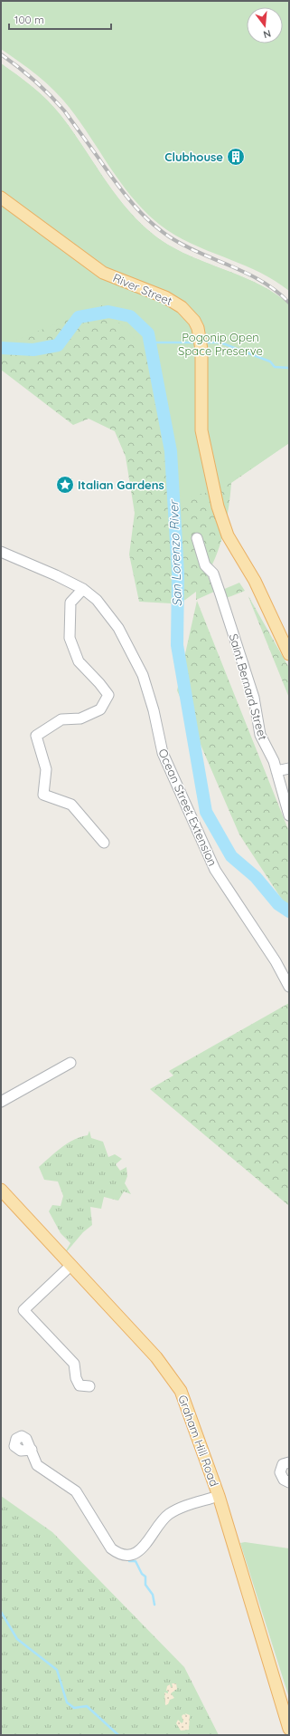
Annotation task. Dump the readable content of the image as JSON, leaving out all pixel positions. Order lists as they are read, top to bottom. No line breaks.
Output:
{"streets":{"main road":["River Street","Graham Hill Road"],"street":["Saint Bernard Street","Ocean Street Extension"]},"water":["San Lorenzo River"],"parks":["Pogonip Open Space Preserve"],"places":{"building":["Clubhouse"],"place":["Italian Gardens"]},"scale_bar":"100 m","north":"bottom"}
